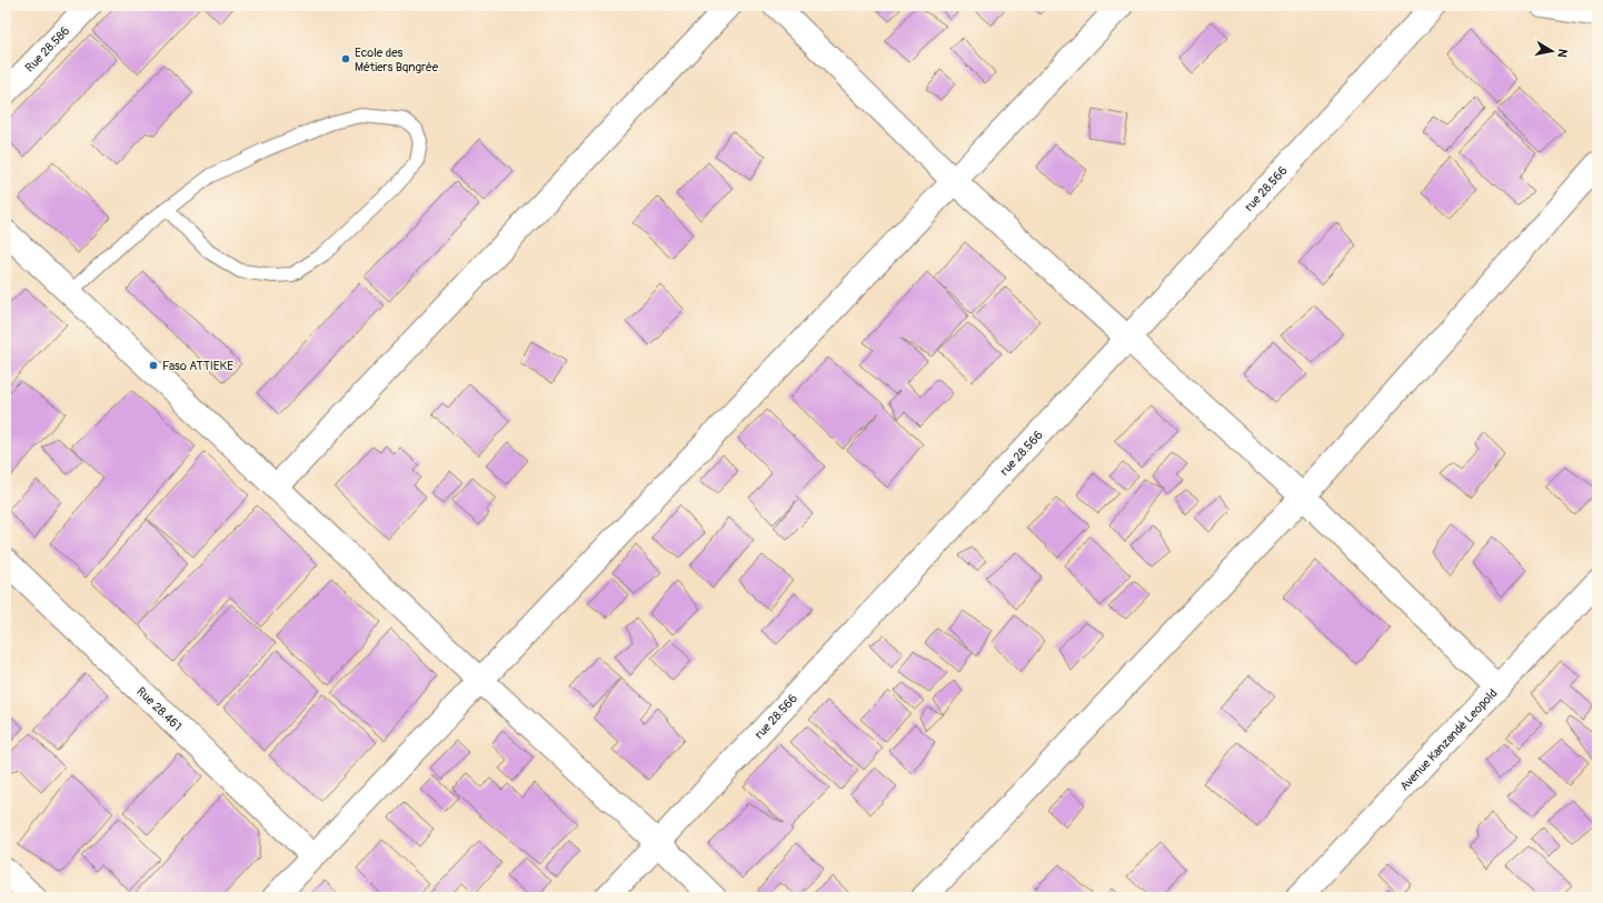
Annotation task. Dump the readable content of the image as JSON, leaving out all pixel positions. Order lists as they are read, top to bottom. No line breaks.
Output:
{"streets":{"street":["Rue 28.586","rue 28.566","Rue 28.461","Avenue Kanzandé Leopold"]},"places":["Ecole des Métiers Bqngrée","Faso ATTIEKE"],"north":"right"}
